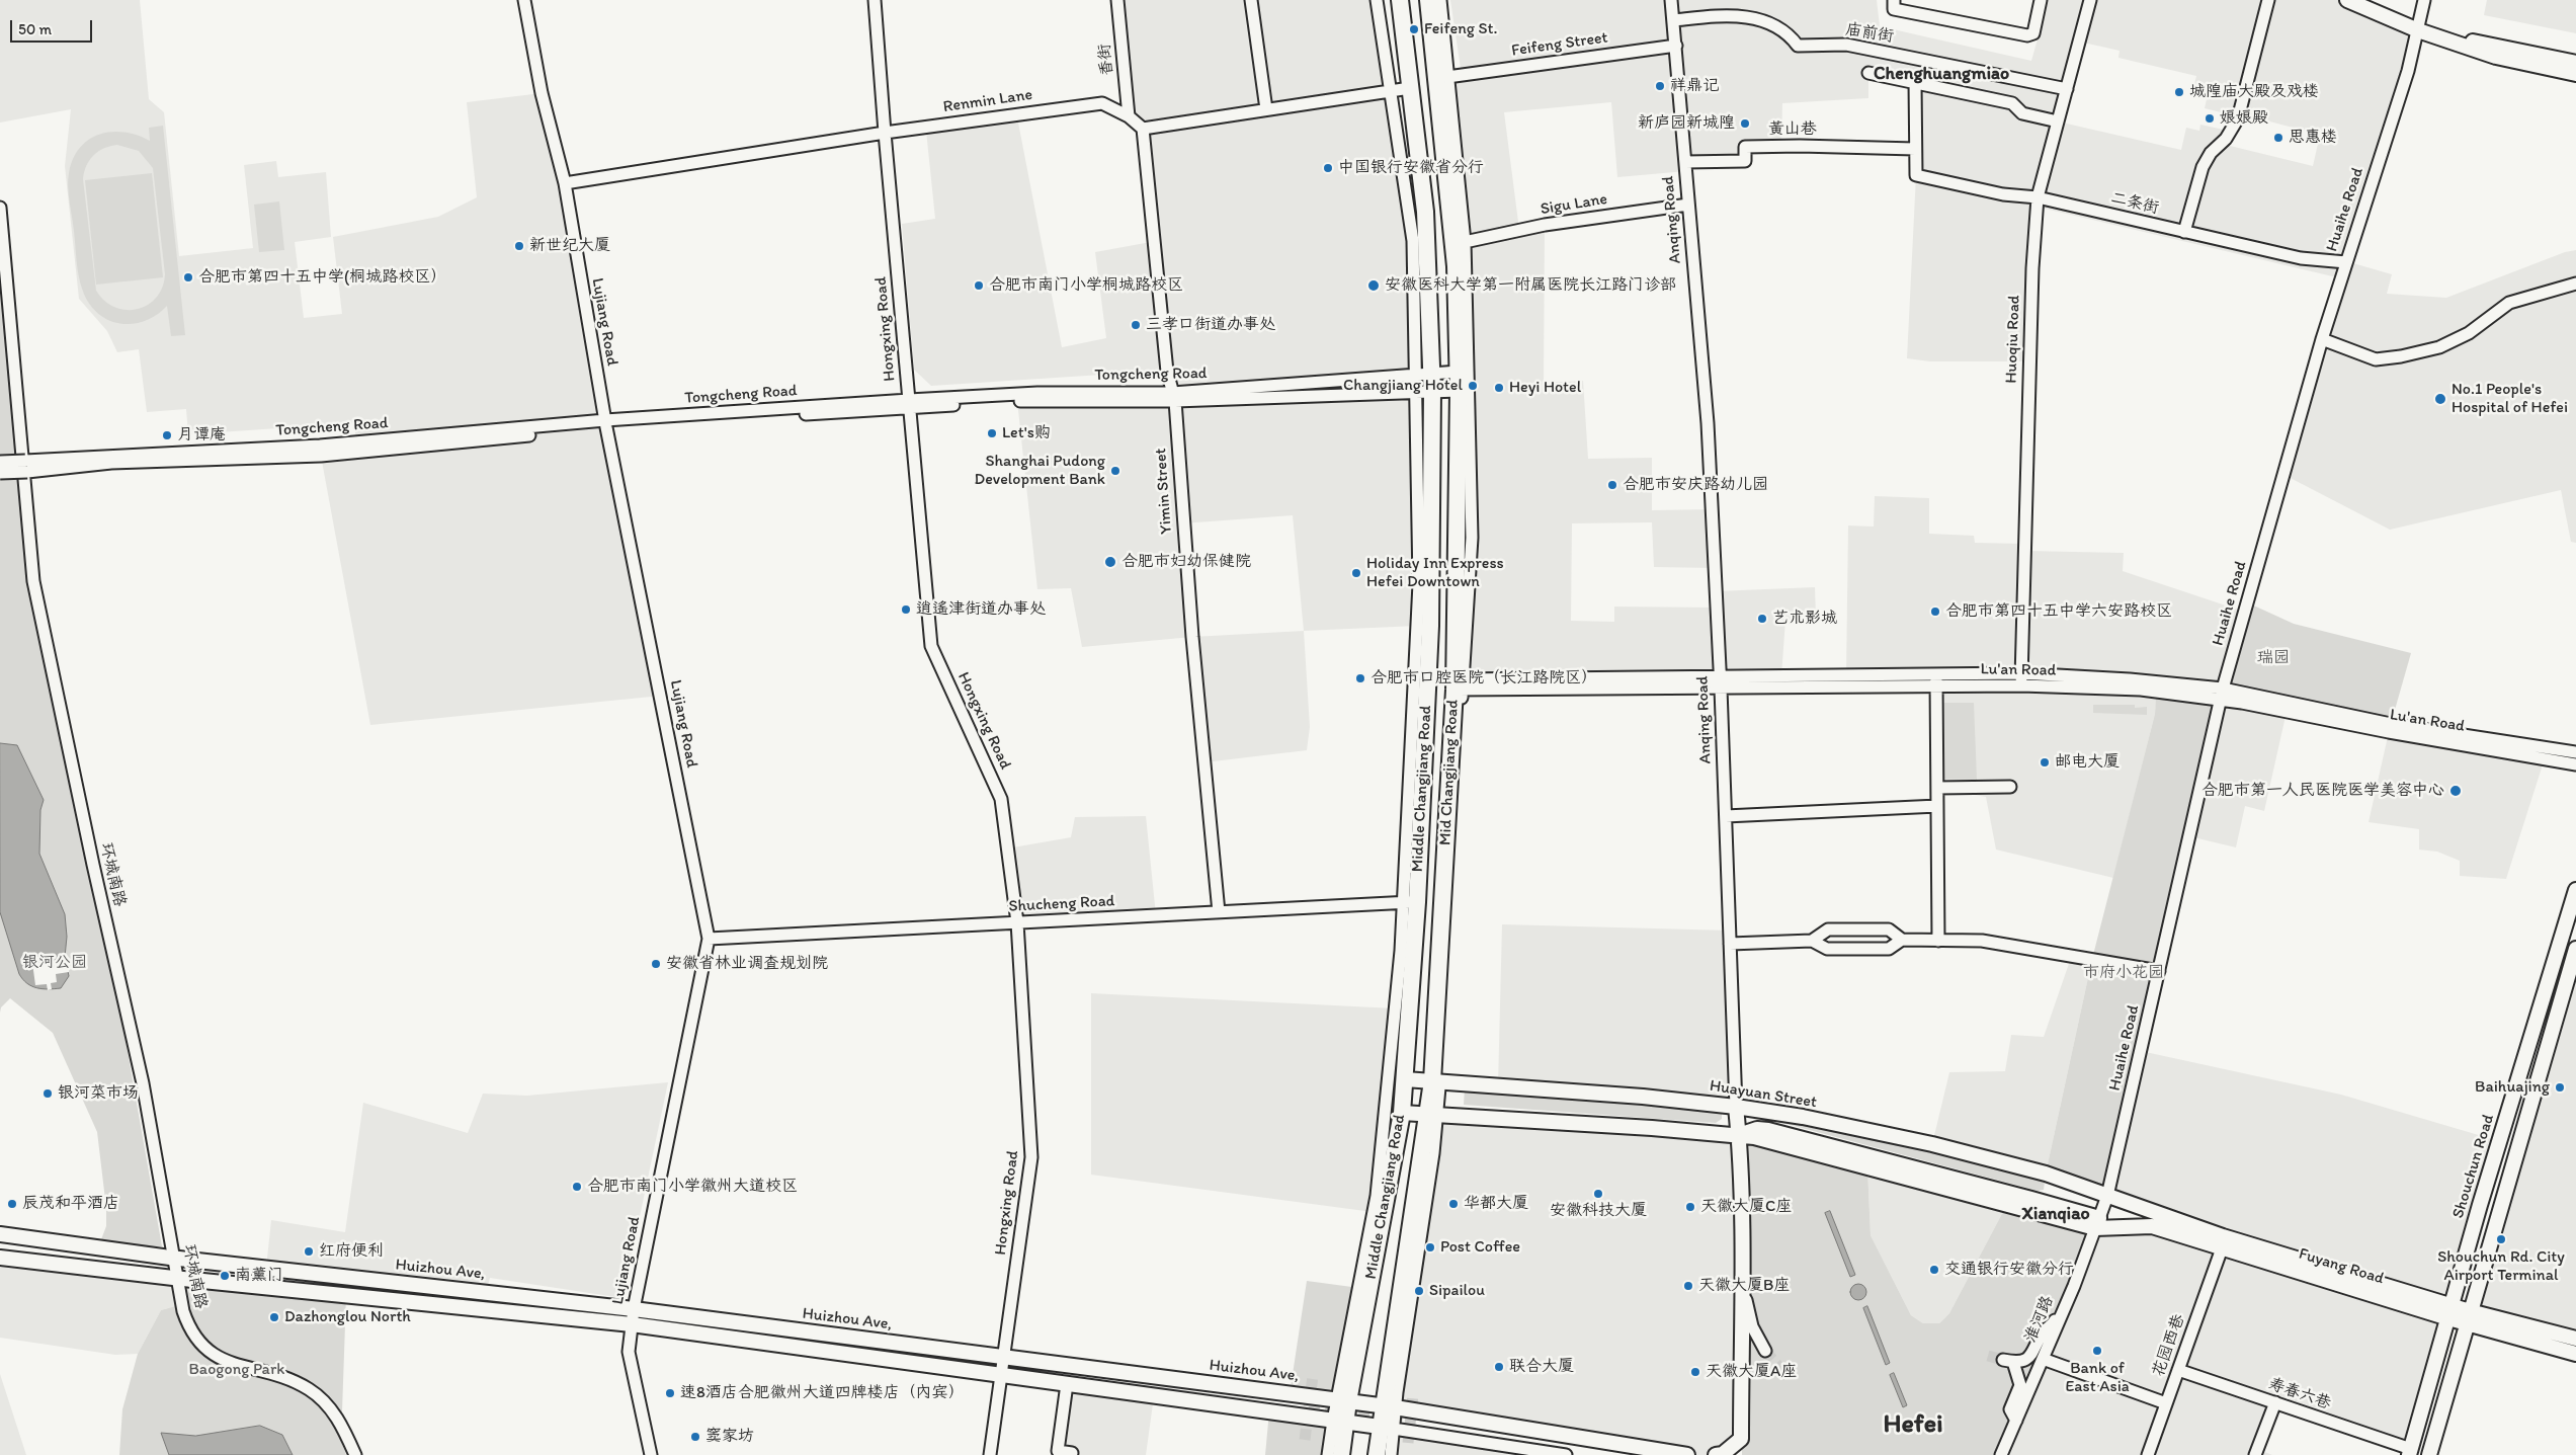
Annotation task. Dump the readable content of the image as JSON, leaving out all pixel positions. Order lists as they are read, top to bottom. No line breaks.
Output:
{"streets":{"highway":["Mid Changjiang Road","Middle Changjiang Road"],"main road":["Anqing Road","Huayuan Street","Shouchun Road","Fuyang Road","Huizhou Ave,"],"street":["庙前街","Feifeng Street","香街","Renmin Lane","黄山巷","二条街","Sigu Lane","Huaihe Road","Lujiang Road","Hongxing Road","Huoqiu Road","Tongcheng Road","Yimin Street","Lu'an Road","环城南路","Shucheng Road","淮河路","花园西巷","寿春六巷"]},"crossings":[["庙前街","Anqing Road"],["庙前街","Huoqiu Road"],["Feifeng Street","Anqing Road"],["香街","Renmin Lane"],["Renmin Lane","Lujiang Road"],["Renmin Lane","Hongxing Road"],["Renmin Lane","Yimin Street"],["黄山巷","二条街"],["黄山巷","Anqing Road"],["二条街","Huaihe Road"],["二条街","Huoqiu Road"],["Sigu Lane","Anqing Road"],["Huaihe Road","Lu'an Road"],["Huaihe Road","Huayuan Street"],["Huaihe Road","Fuyang Road"],["Huaihe Road","淮河路"],["Anqing Road","Lu'an Road"],["Anqing Road","Huayuan Street"],["Lujiang Road","Tongcheng Road"],["Lujiang Road","Shucheng Road"],["Lujiang Road","Huizhou Ave,"],["Hongxing Road","Tongcheng Road"],["Hongxing Road","Shucheng Road"],["Hongxing Road","Huizhou Ave,"],["Huoqiu Road","Lu'an Road"],["Tongcheng Road","Yimin Street"],["Tongcheng Road","Mid Changjiang Road"],["Tongcheng Road","Middle Changjiang Road"],["Yimin Street","Shucheng Road"],["Lu'an Road","Mid Changjiang Road"],["Mid Changjiang Road","Middle Changjiang Road"],["Mid Changjiang Road","Huayuan Street"],["Middle Changjiang Road","Shucheng Road"],["Middle Changjiang Road","Huayuan Street"],["Middle Changjiang Road","Huizhou Ave,"],["环城南路","Huizhou Ave,"],["Huayuan Street","Fuyang Road"],["Huayuan Street","淮河路"],["Shouchun Road","Fuyang Road"],["Shouchun Road","寿春六巷"],["Fuyang Road","淮河路"],["Fuyang Road","花园西巷"],["花园西巷","寿春六巷"]],"districts":["Chenghuangmiao","Xianqiao","Hefei"],"parks":["瑞园","银河公园","市府小花园","Baogong Park"],"places":["Feifeng St.","祥鼎记","城隍庙大殿及戏楼","娘娘殿","新庐园新城隍","思惠楼","中国银行安徽省分行","新世纪大厦","合肥市第四十五中学(桐城路校区）","合肥市南门小学桐城路校区","安徽医科大学第一附属医院长江路门诊部","三孝口街道办事处","Changjiang Hotel","Heyi Hotel","No.1 People's Hospital of Hefei","Let's购","月谭庵","Shanghai Pudong Development Bank","合肥市安庆路幼儿园","合肥市妇幼保健院","Holiday Inn Express Hefei Downtown","逍遥津街道办事处","合肥市第四十五中学六安路校区","艺术影城","合肥市口腔医院（长江路院区）","邮电大厦","合肥市第一人民医院医学美容中心","安徽省林业调查规划院","Baihuajing","银河菜市场","合肥市南门小学徽州大道校区","安徽科技大厦","辰茂和平酒店","华都大厦","天徽大厦C座","Shouchun Rd. City Airport Terminal","Post Coffee","红府便利","交通银行安徽分行","南薰门","天徽大厦B座","Sipailou","Dazhonglou North","Bank of East Asia","联合大厦","天徽大厦A座","速8酒店合肥徽州大道四牌楼店（内宾）","窦家坊"],"scale_bar":"50 m"}
